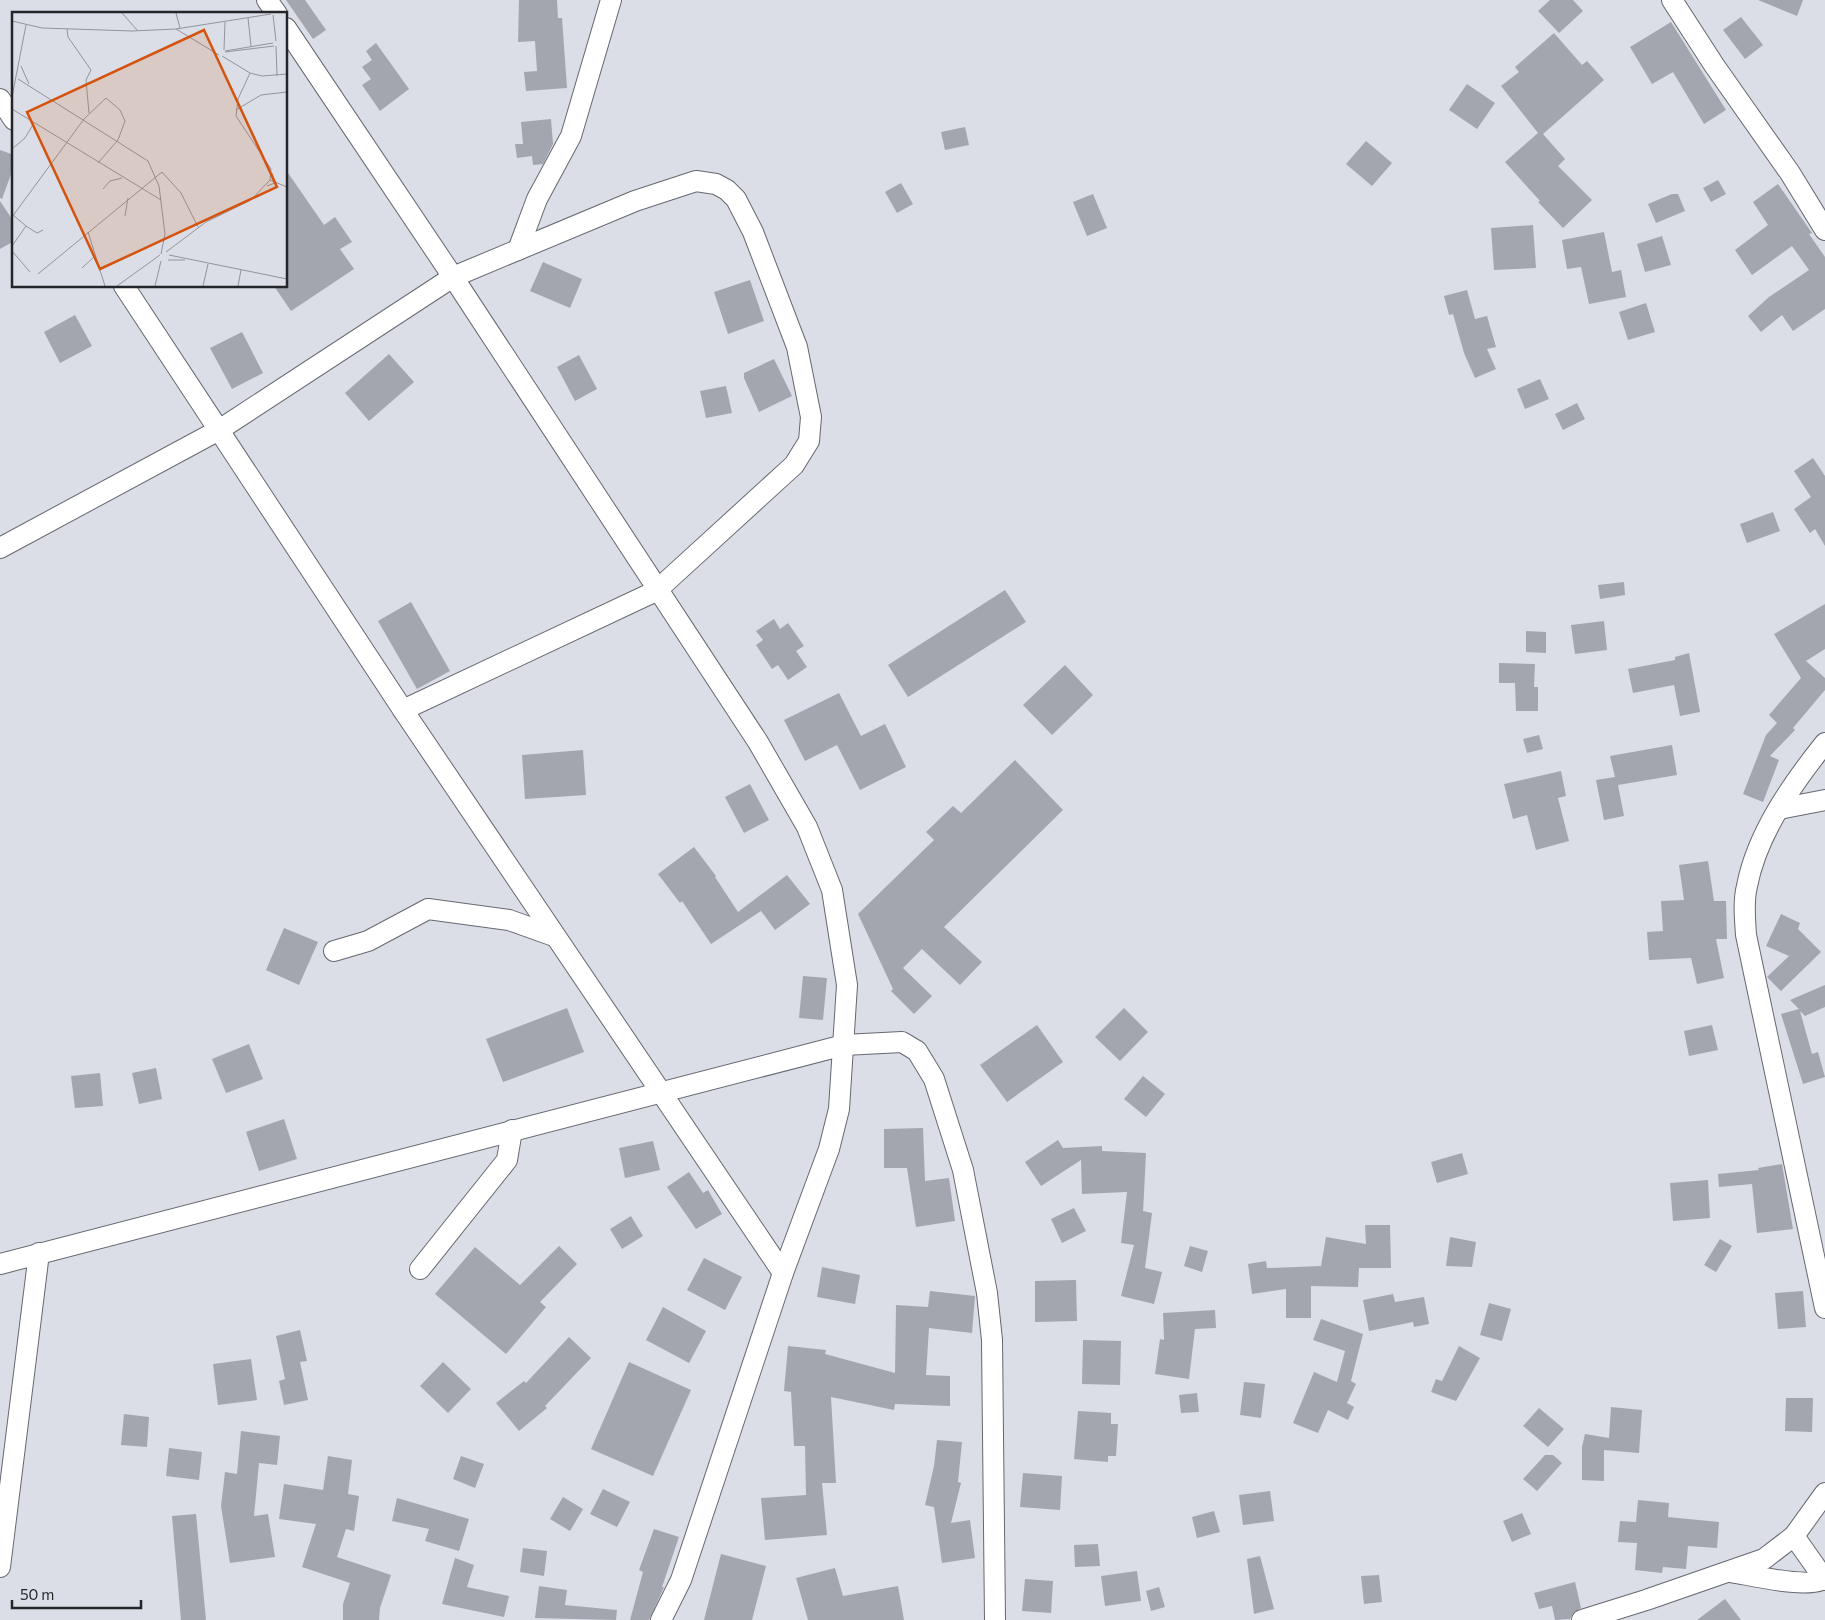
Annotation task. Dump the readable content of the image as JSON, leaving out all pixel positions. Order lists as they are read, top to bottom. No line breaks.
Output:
{"scale_bar":"50 m"}
